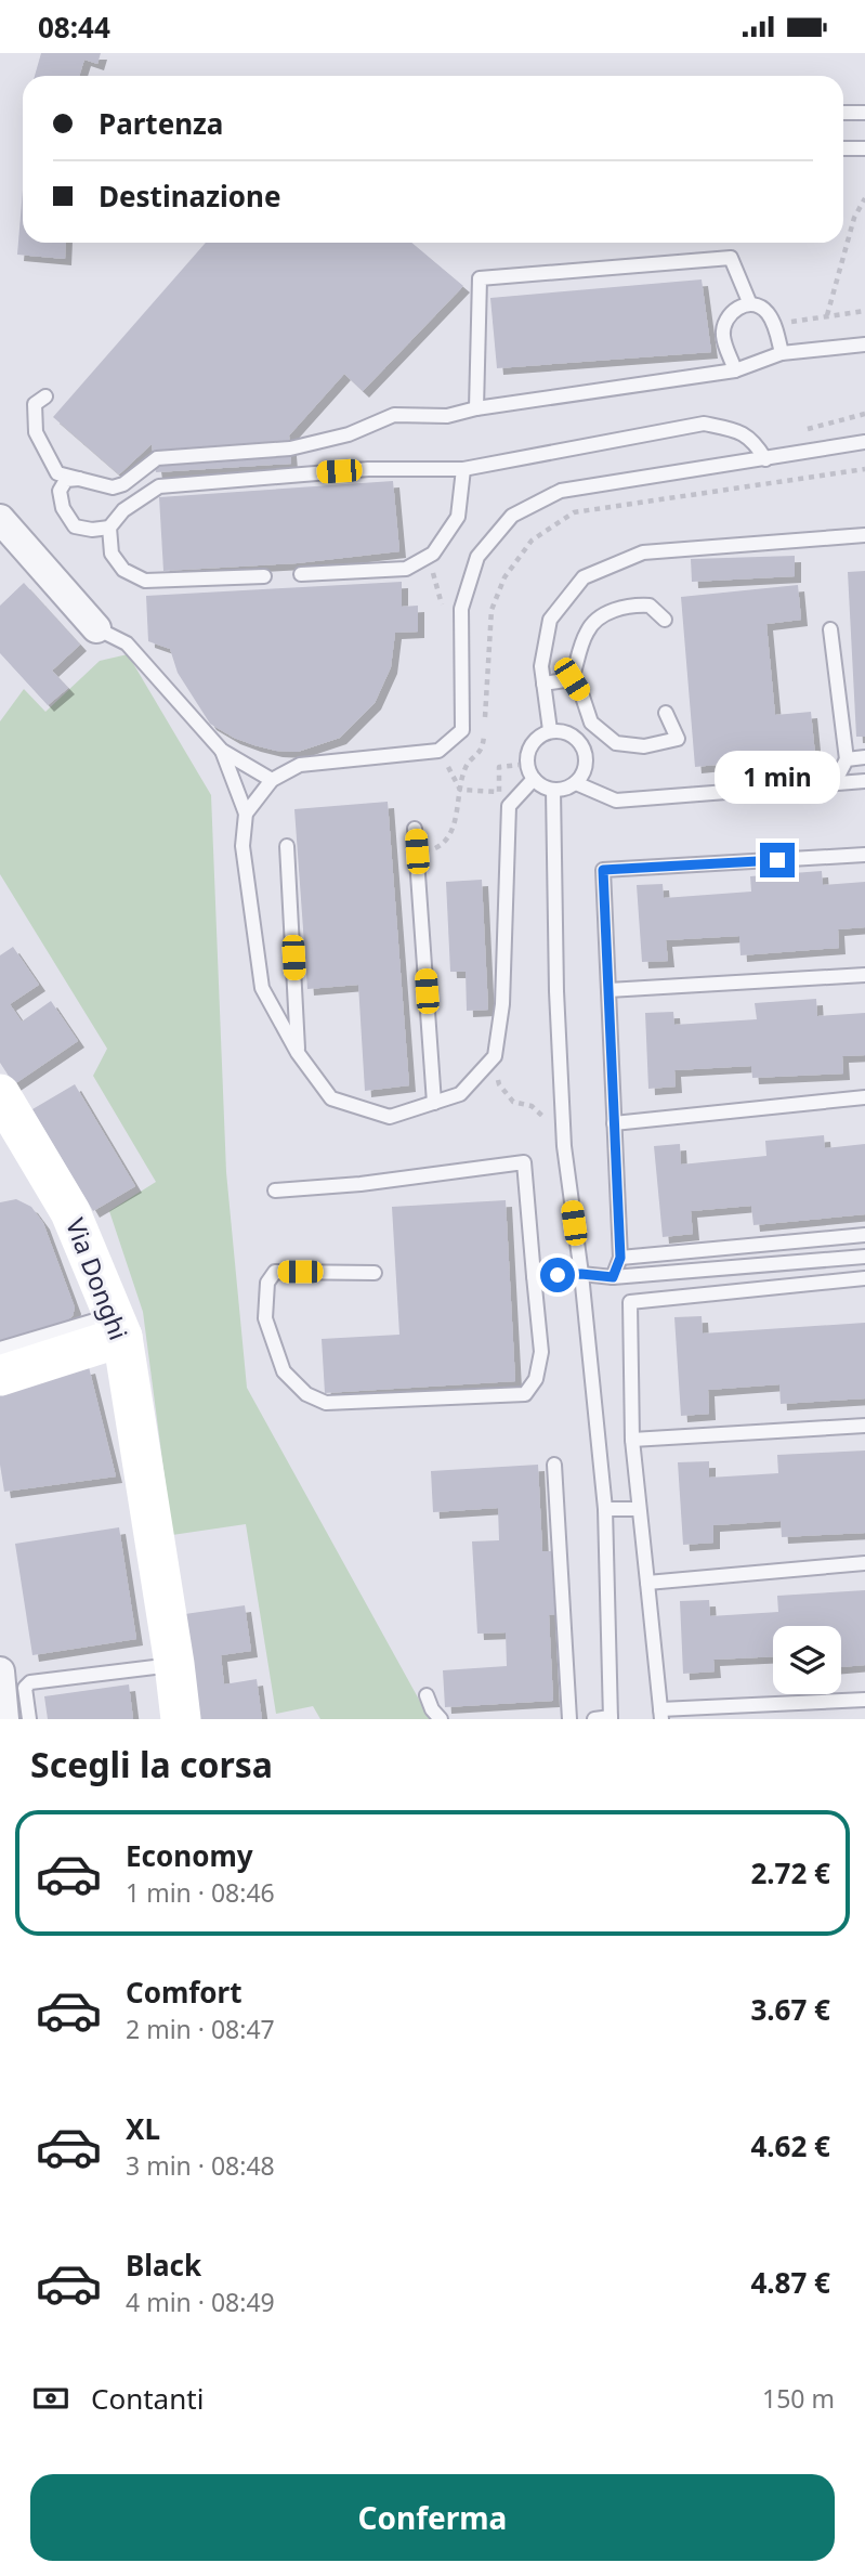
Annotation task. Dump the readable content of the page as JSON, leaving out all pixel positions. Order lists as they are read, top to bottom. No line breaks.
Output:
{"streets":{"street":["Via Donghi"]},"page":{"status":"08:44","banner":["Partenza","Destinazione"],"bubble":"1 min","heading":"Scegli la corsa","list":[{"name":"Economy","note":"1 min · 08:46","value":"2.72 €"},{"name":"Comfort","note":"2 min · 08:47","value":"3.67 €"},{"name":"XL","note":"3 min · 08:48","value":"4.62 €"},{"name":"Black","note":"4 min · 08:49","value":"4.87 €"}],"pay":["Contanti","150 m"],"buttons":"Conferma"}}
